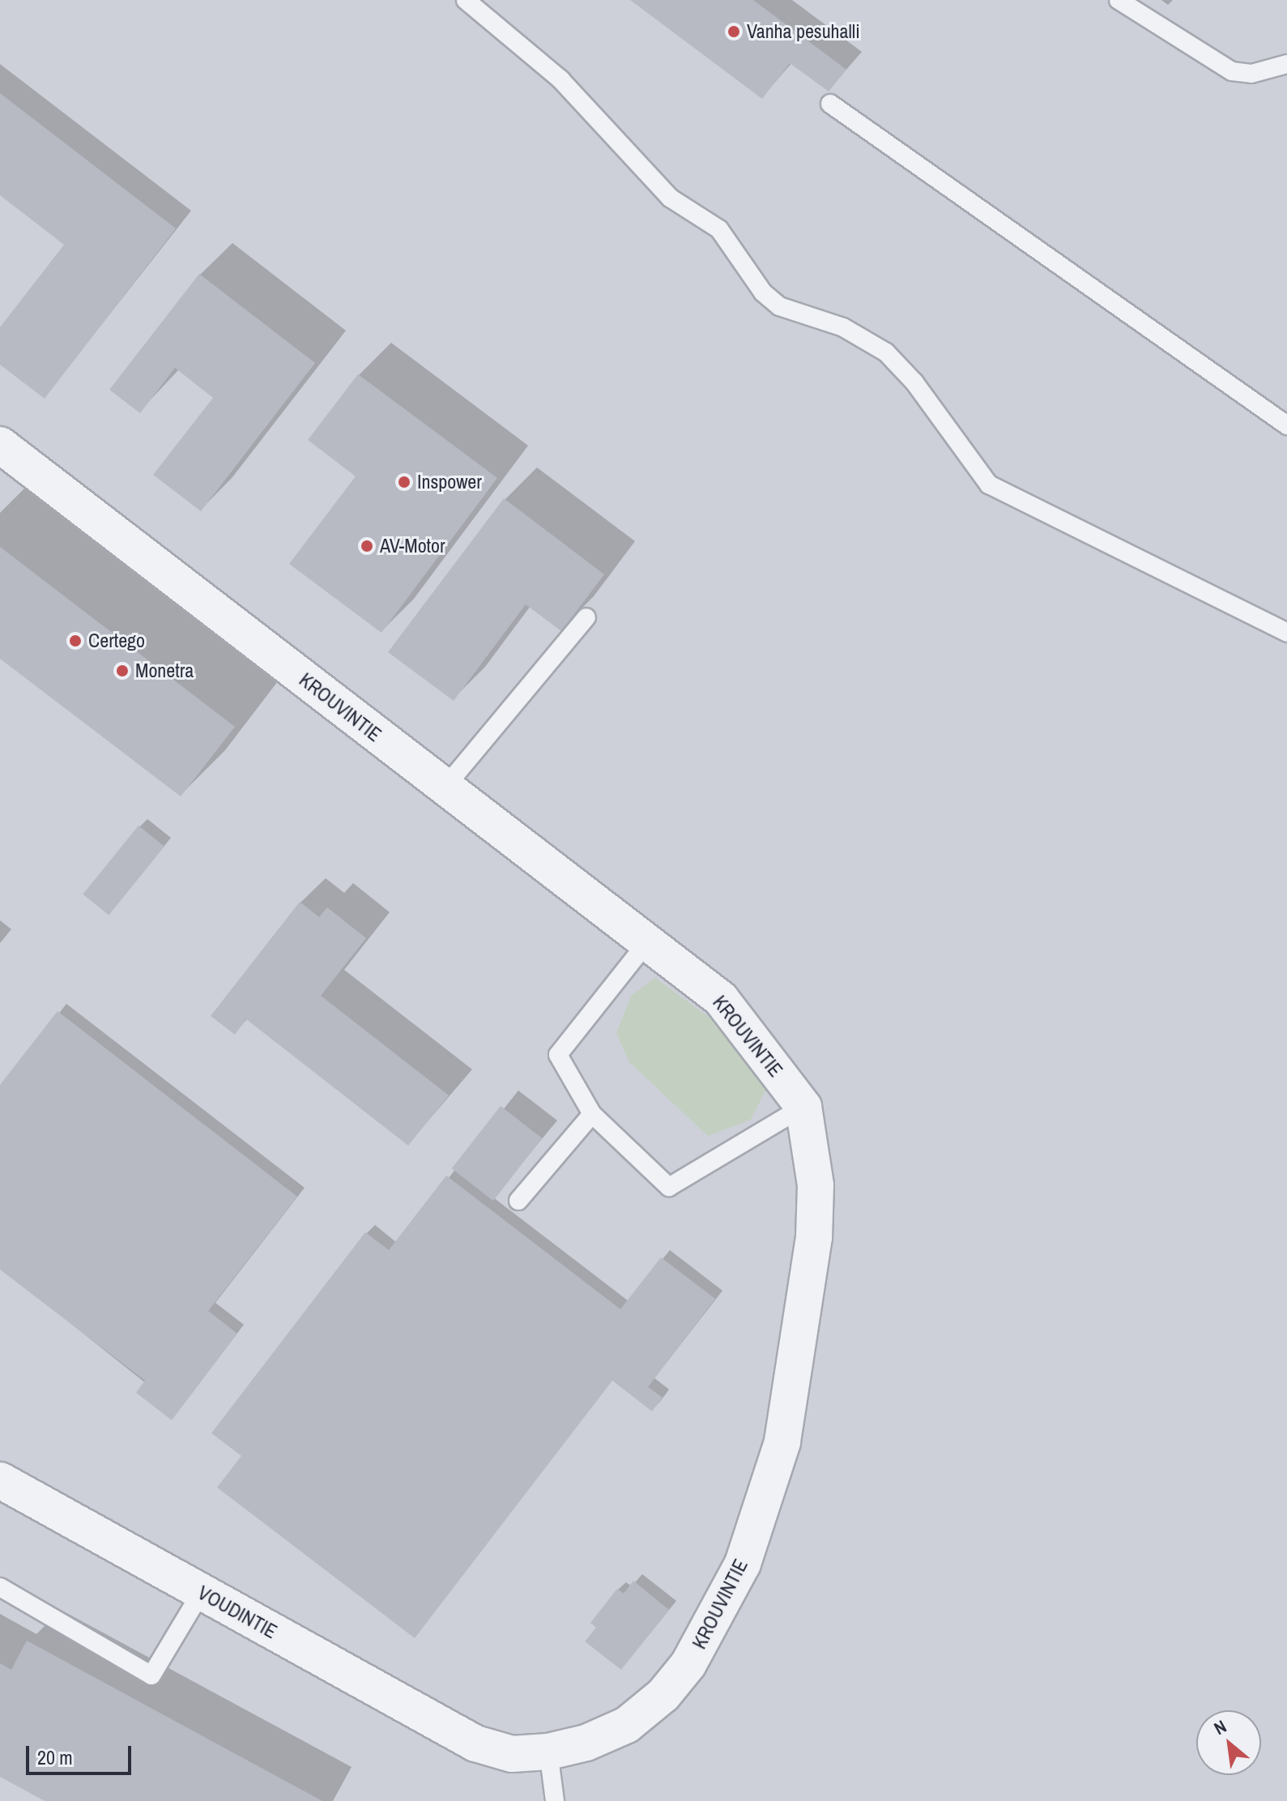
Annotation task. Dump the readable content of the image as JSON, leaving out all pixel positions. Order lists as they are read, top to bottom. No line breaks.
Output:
{"streets":{"street":["KROUVINTIE","VOUDINTIE"]},"crossings":[["KROUVINTIE","VOUDINTIE"]],"places":["Vanha pesuhalli","Inspower","AV-Motor","Certego","Monetra"],"scale_bar":"20 m","north":"top left"}
